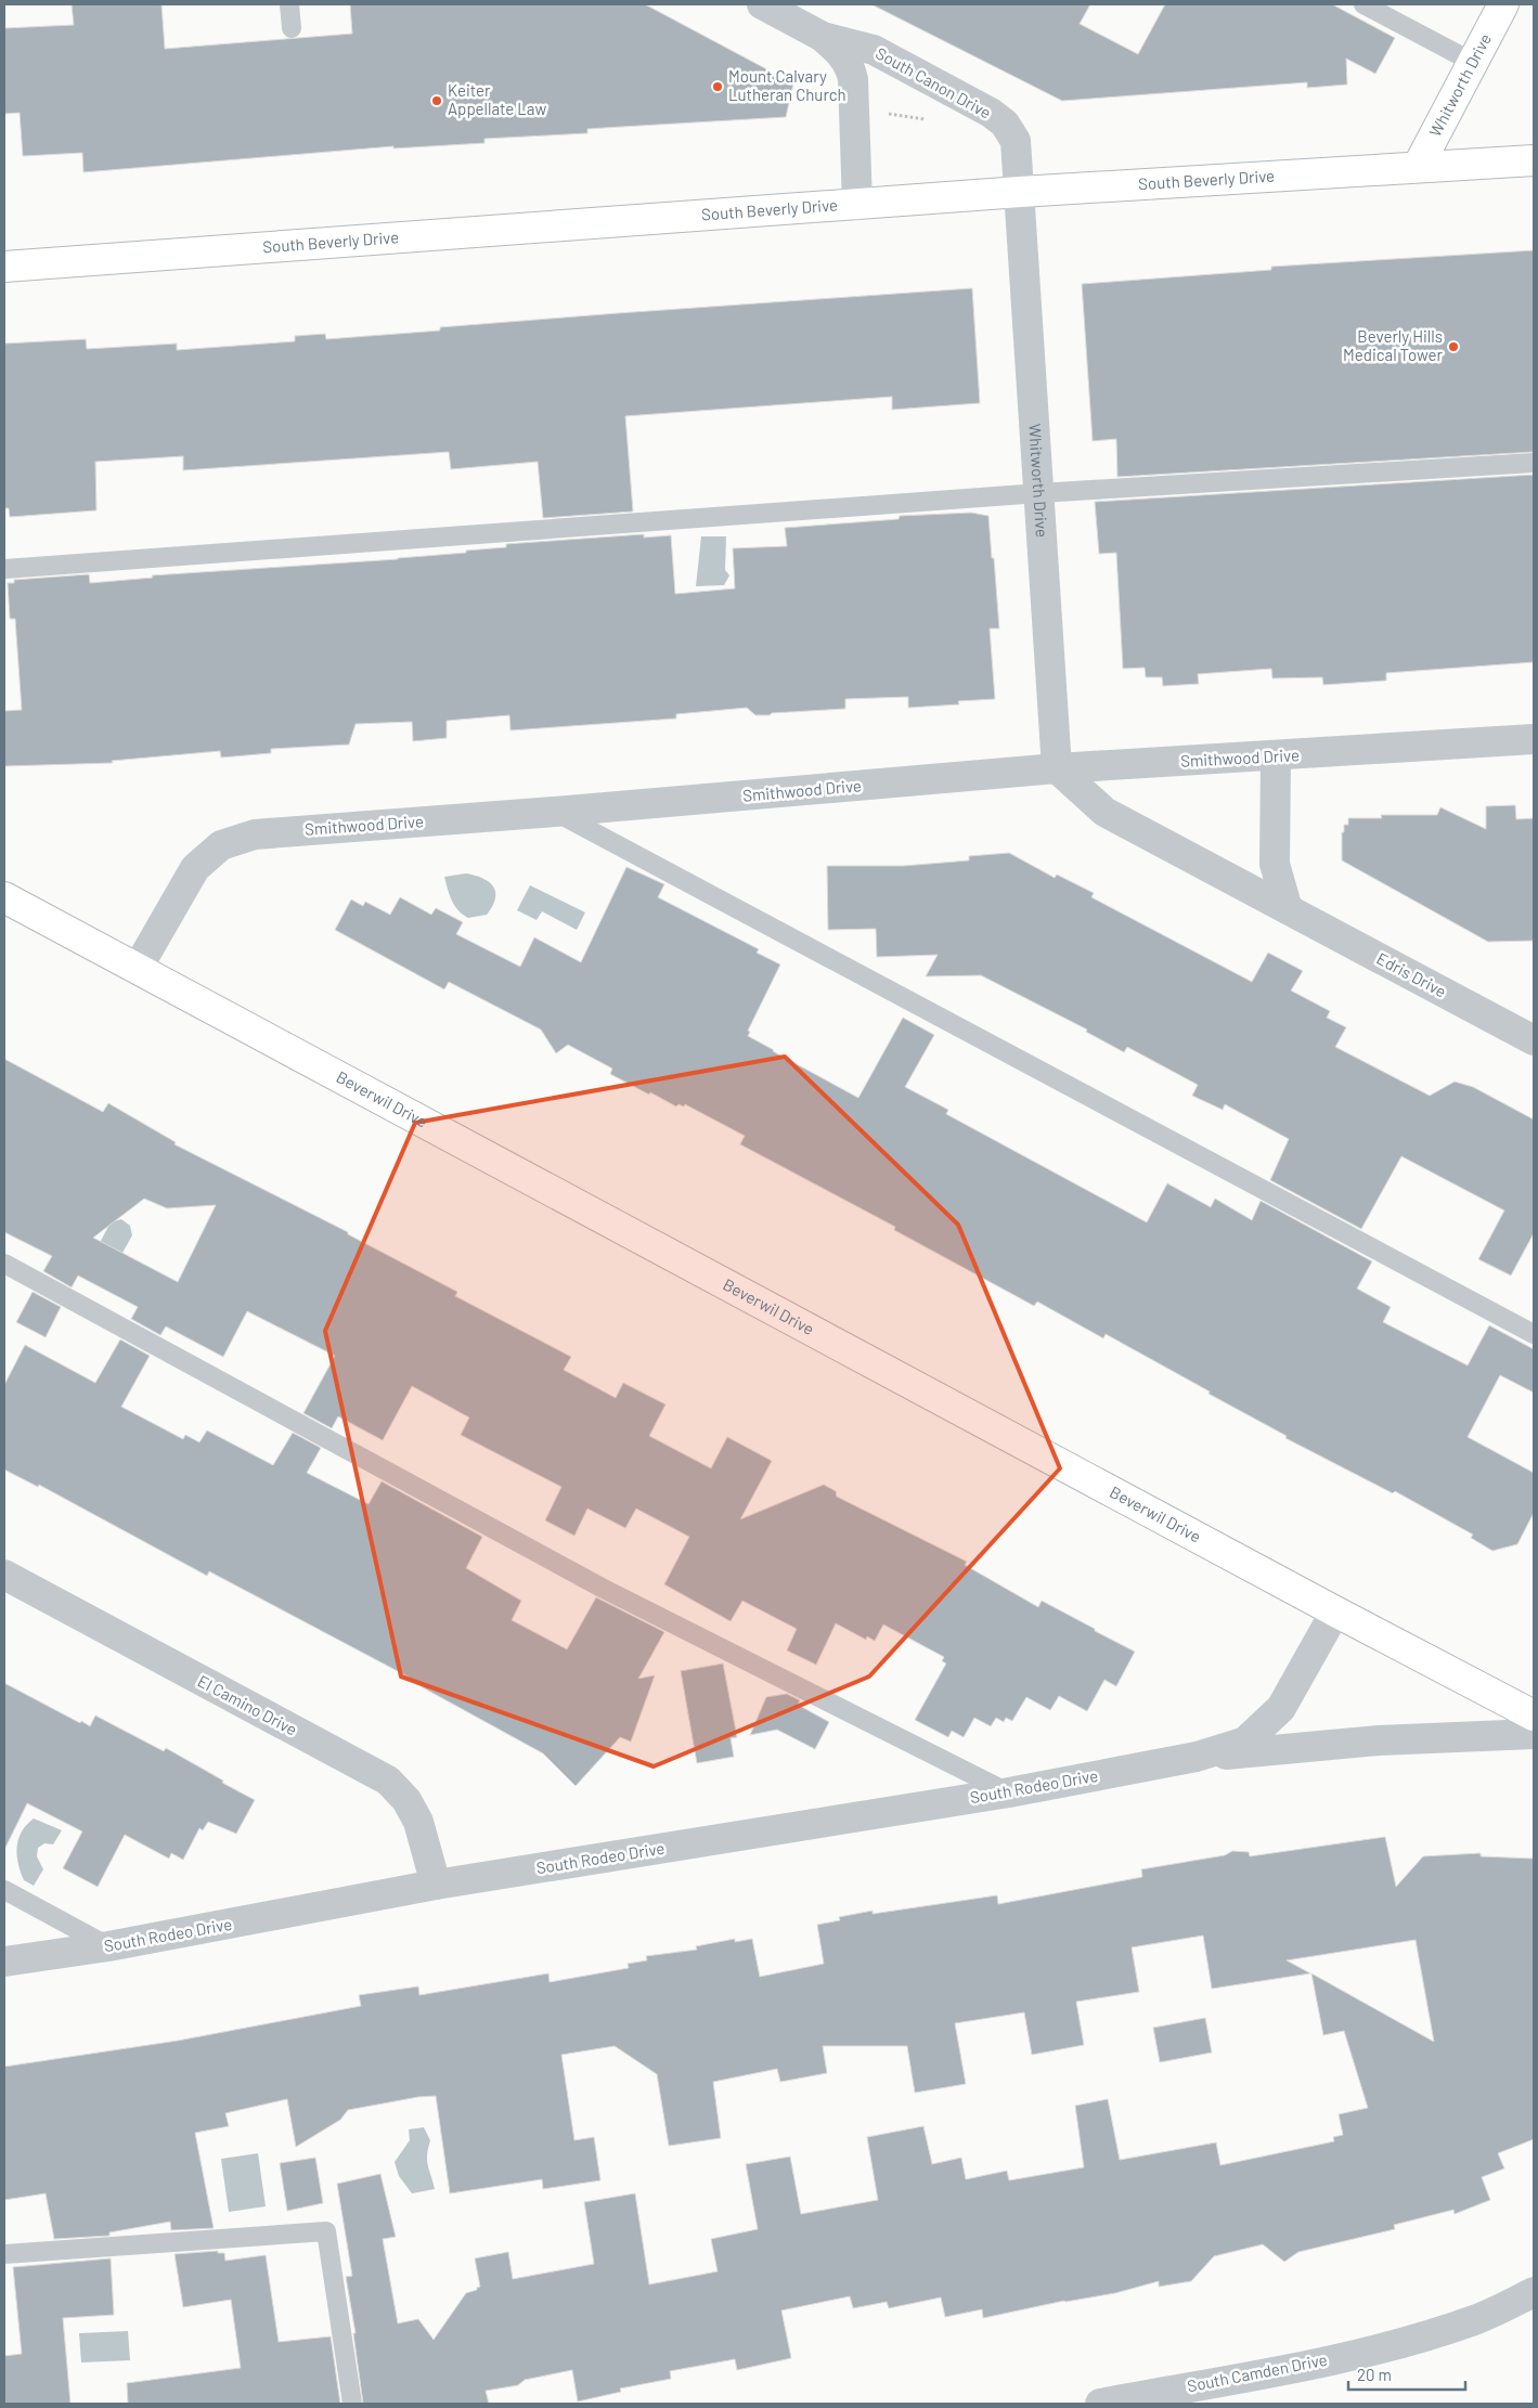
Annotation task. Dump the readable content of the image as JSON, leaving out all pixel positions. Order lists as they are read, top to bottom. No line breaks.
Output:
{"streets":{"street":["South Canon Drive","Whitworth Drive","South Beverly Drive","Smithwood Drive","Edris Drive","Beverwil Drive","El Camino Drive","South Rodeo Drive","South Camden Drive"]},"crossings":[["South Canon Drive","Whitworth Drive"],["South Canon Drive","South Beverly Drive"],["Whitworth Drive","South Beverly Drive"],["Whitworth Drive","Smithwood Drive"],["Whitworth Drive","Edris Drive"],["Smithwood Drive","Edris Drive"],["Smithwood Drive","Beverwil Drive"],["Beverwil Drive","South Rodeo Drive"],["El Camino Drive","South Rodeo Drive"]],"places":["Mount Calvary Lutheran Church","Keiter Appellate Law","Beverly Hills Medical Tower"],"scale_bar":"20 m"}
